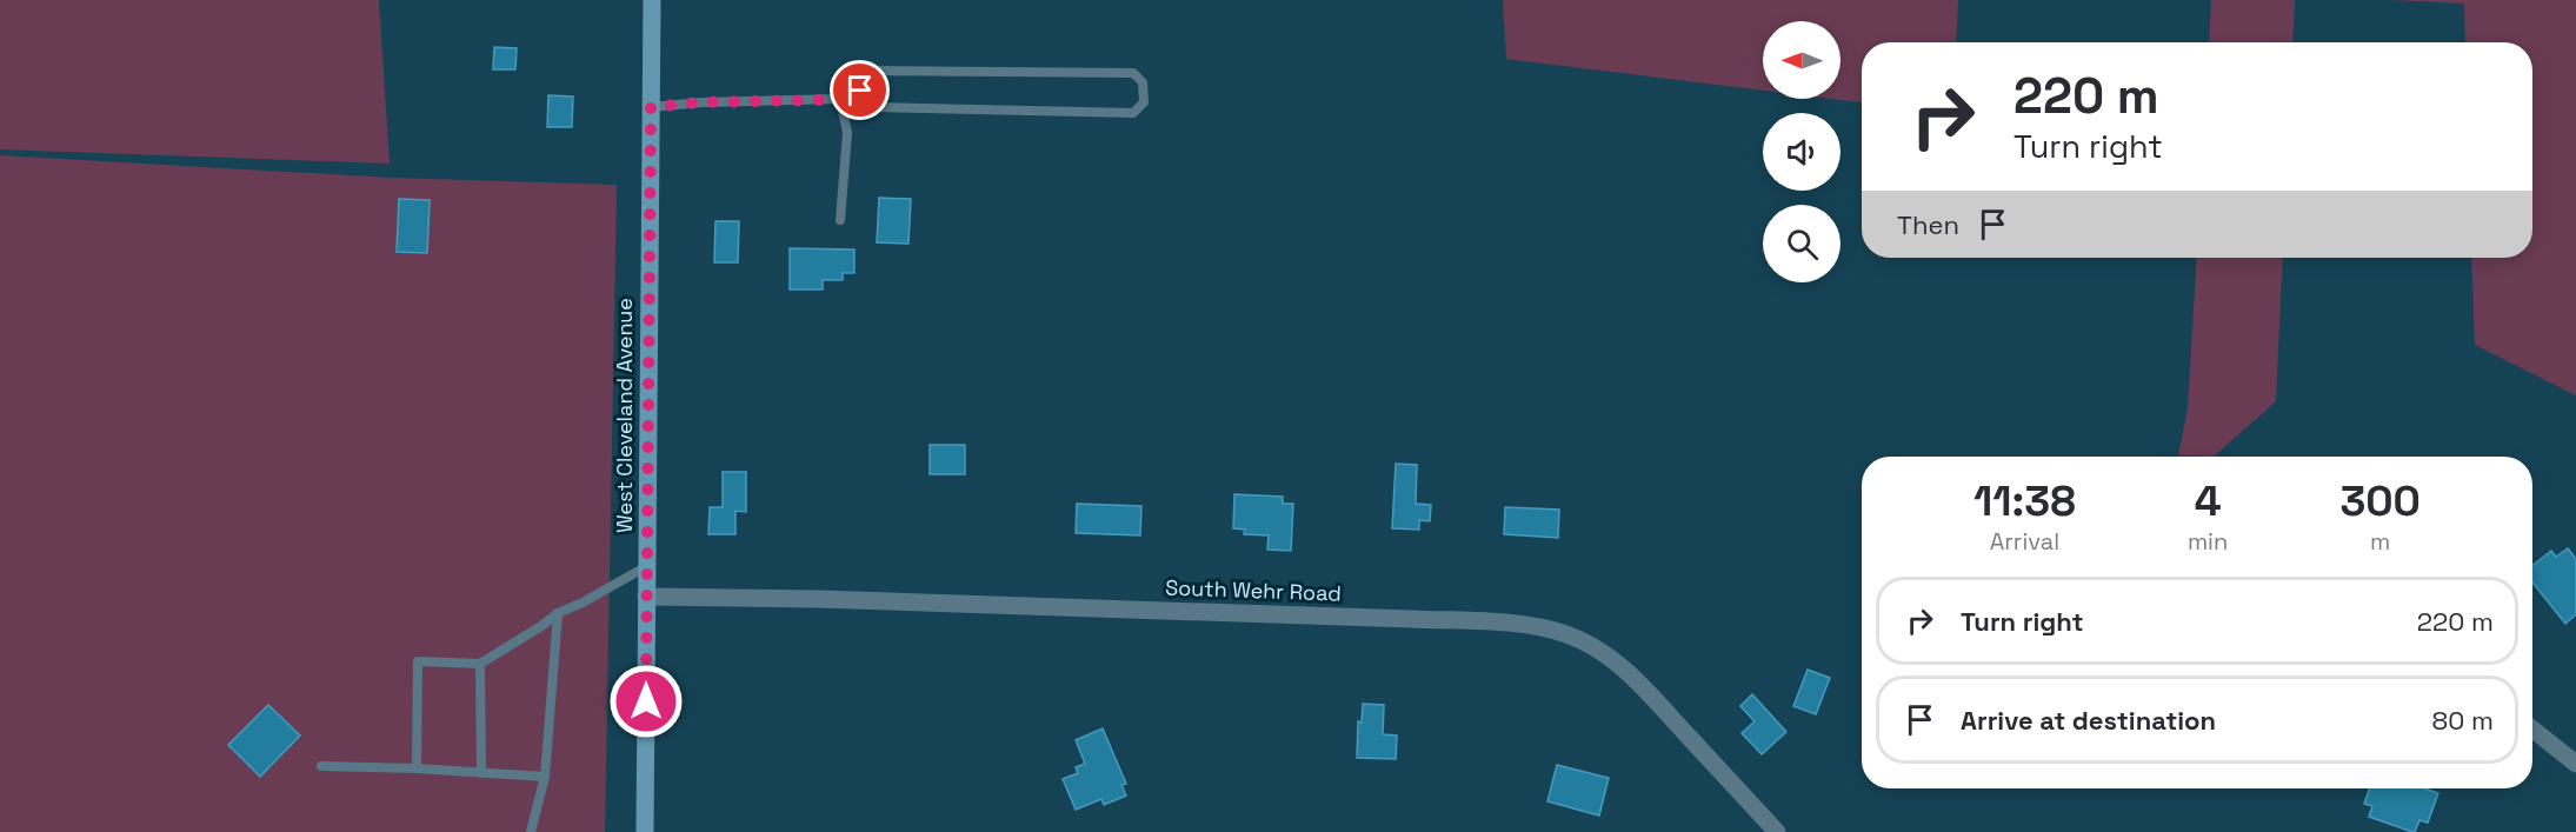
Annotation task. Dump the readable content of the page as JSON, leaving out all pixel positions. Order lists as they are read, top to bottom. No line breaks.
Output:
{"streets":{"main road":["West Cleveland Avenue"],"street":["South Wehr Road"]},"crossings":[["West Cleveland Avenue","South Wehr Road"]],"north":"left","page":{"turn":["220 m","Turn right"],"then":"Then","eta":["11:38","Arrival","4","min","300","m"],"list":[{"name":"Turn right","value":"220 m"},{"name":"Arrive at destination","value":"80 m"}]}}
